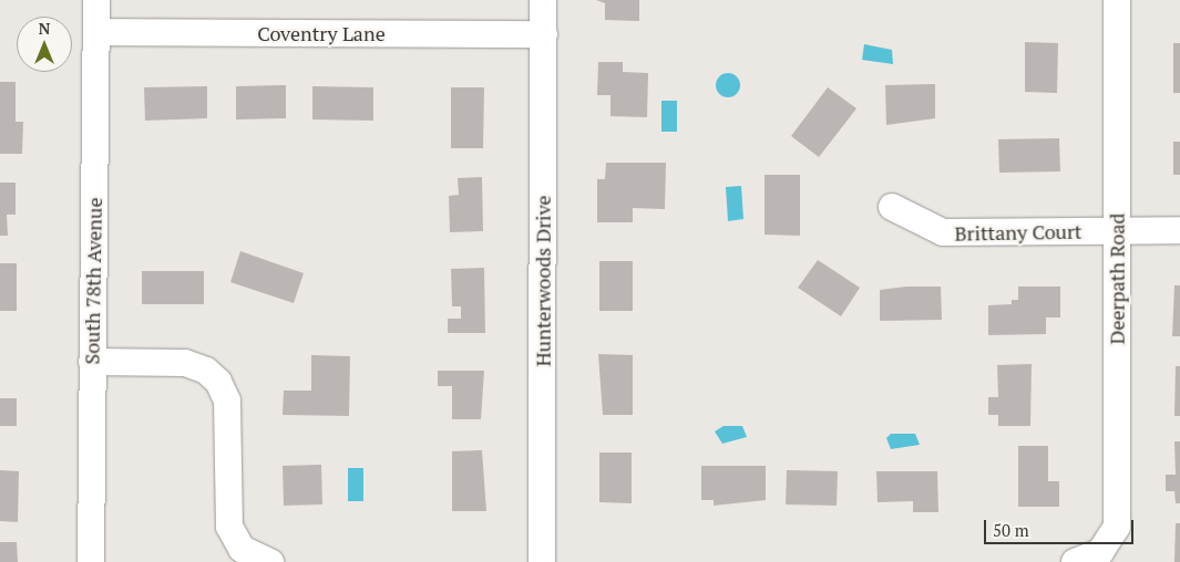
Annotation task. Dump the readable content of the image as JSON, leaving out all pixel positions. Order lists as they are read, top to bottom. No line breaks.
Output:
{"streets":{"street":["Coventry Lane","Brittany Court","Deerpath Road","South 78th Avenue","Hunterwoods Drive"]},"crossings":[["Coventry Lane","South 78th Avenue"],["Coventry Lane","Hunterwoods Drive"],["Brittany Court","Deerpath Road"]],"scale_bar":"50 m","north":"top"}
